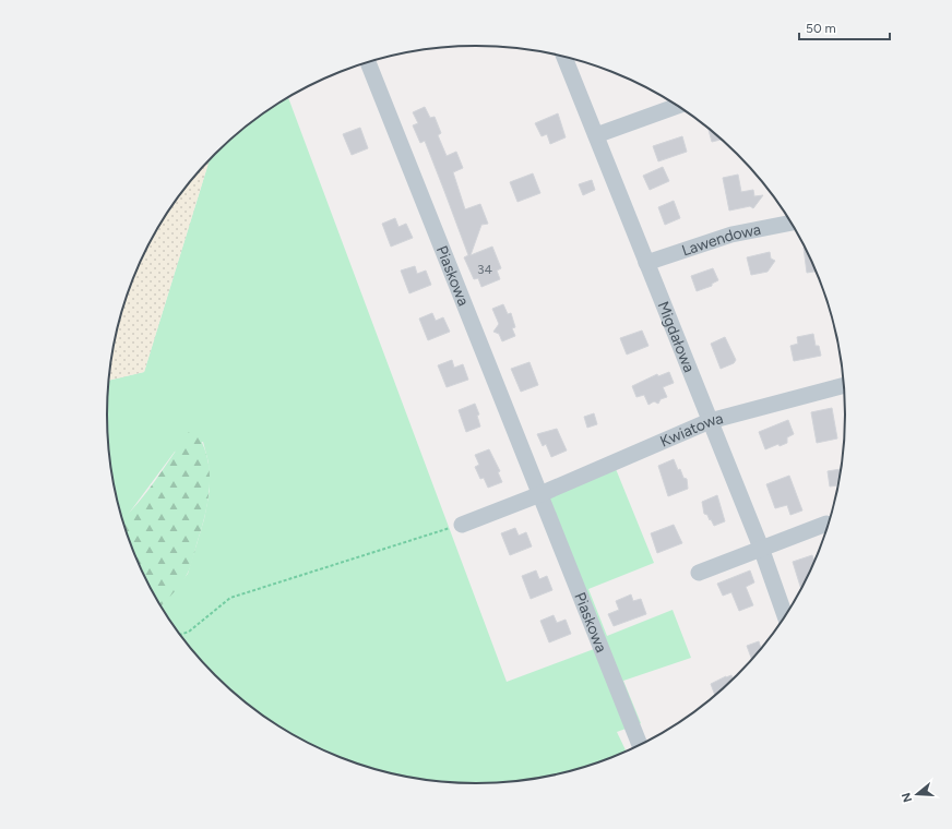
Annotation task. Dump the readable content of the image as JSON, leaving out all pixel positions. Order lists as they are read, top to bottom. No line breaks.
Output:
{"streets":{"street":["Lawendowa","Piaskowa","Migdałowa","Kwiatowa"]},"crossings":[["Lawendowa","Migdałowa"],["Piaskowa","Kwiatowa"],["Migdałowa","Kwiatowa"]],"house_numbers":["34"],"scale_bar":"50 m","north":"left"}
